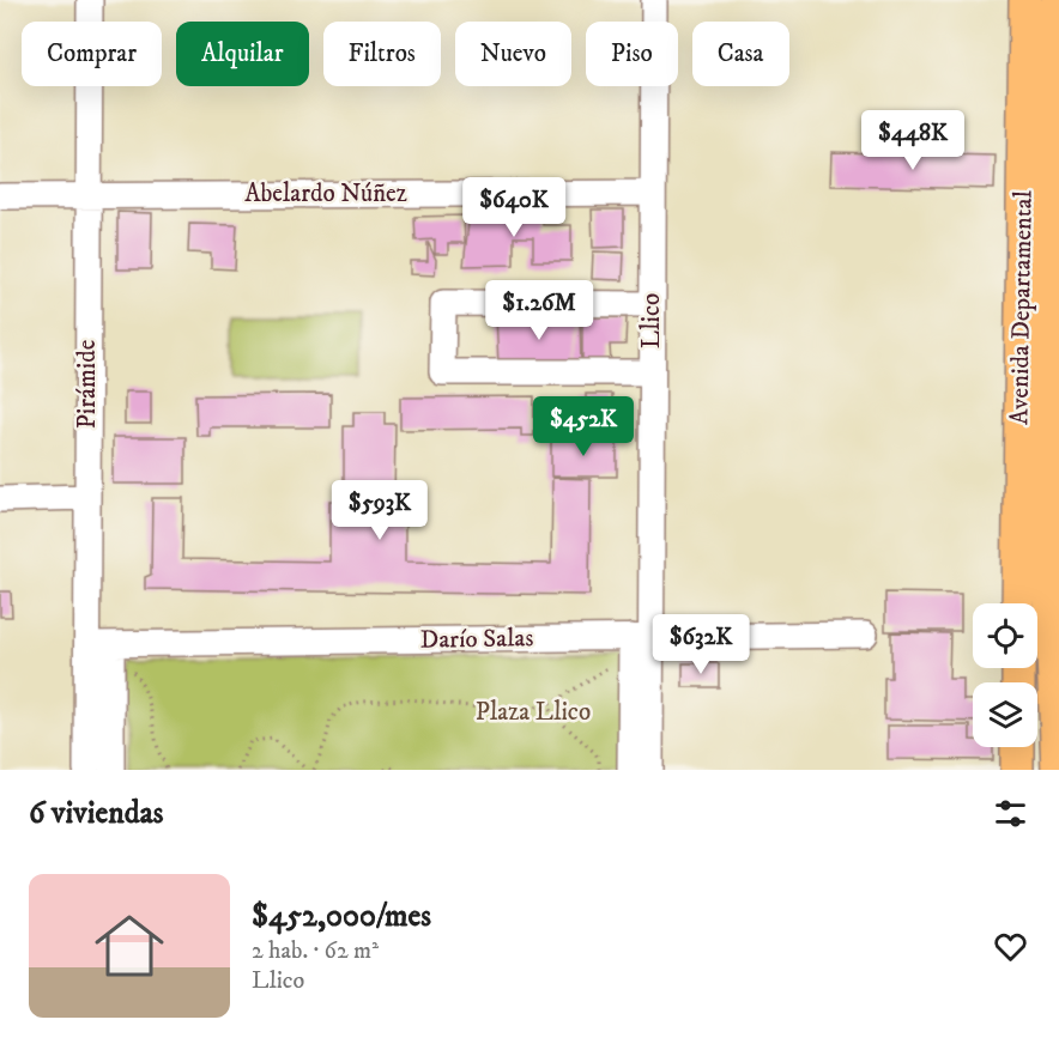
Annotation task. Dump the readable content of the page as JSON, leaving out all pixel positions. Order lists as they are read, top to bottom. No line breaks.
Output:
{"streets":{"main road":["Avenida Departamental"],"street":["Abelardo Núñez","Llico","Pirámide","Darío Salas"]},"crossings":[["Abelardo Núñez","Llico"],["Abelardo Núñez","Pirámide"],["Llico","Darío Salas"],["Pirámide","Darío Salas"]],"parks":["Plaza Llico"],"page":{"chip":["Comprar","Alquilar","Filtros","Nuevo","Piso","Casa"],"price":["$448K","$640K","$1.26M","$452K","$593K","$632K"],"heading":"6 viviendas","list":[{"name":"$452,000/mes","note":"2 hab. · 62 m² · Llico"}]}}
